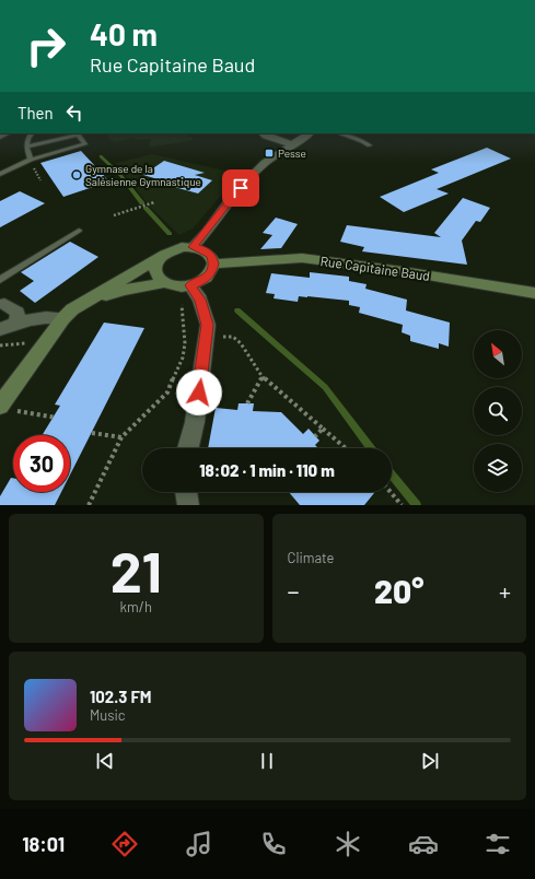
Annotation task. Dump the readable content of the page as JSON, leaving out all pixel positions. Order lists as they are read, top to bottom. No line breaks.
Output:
{"streets":{"main road":["Rue Capitaine Baud"]},"places":{"transit":["Pesse"],"other":["Gymnase de la Salésienne Gymnastique"]},"north":"top left","page":{"turn":["40 m","Rue Capitaine Baud"],"then":"Then","limit":"30","trip":"18:02 · 1 min · 110 m","tile":[["21","km/h"],"Climate"],"heat":["−","20°","+"],"song":["102.3 FM","Music"],"tabs":"18:01"}}
